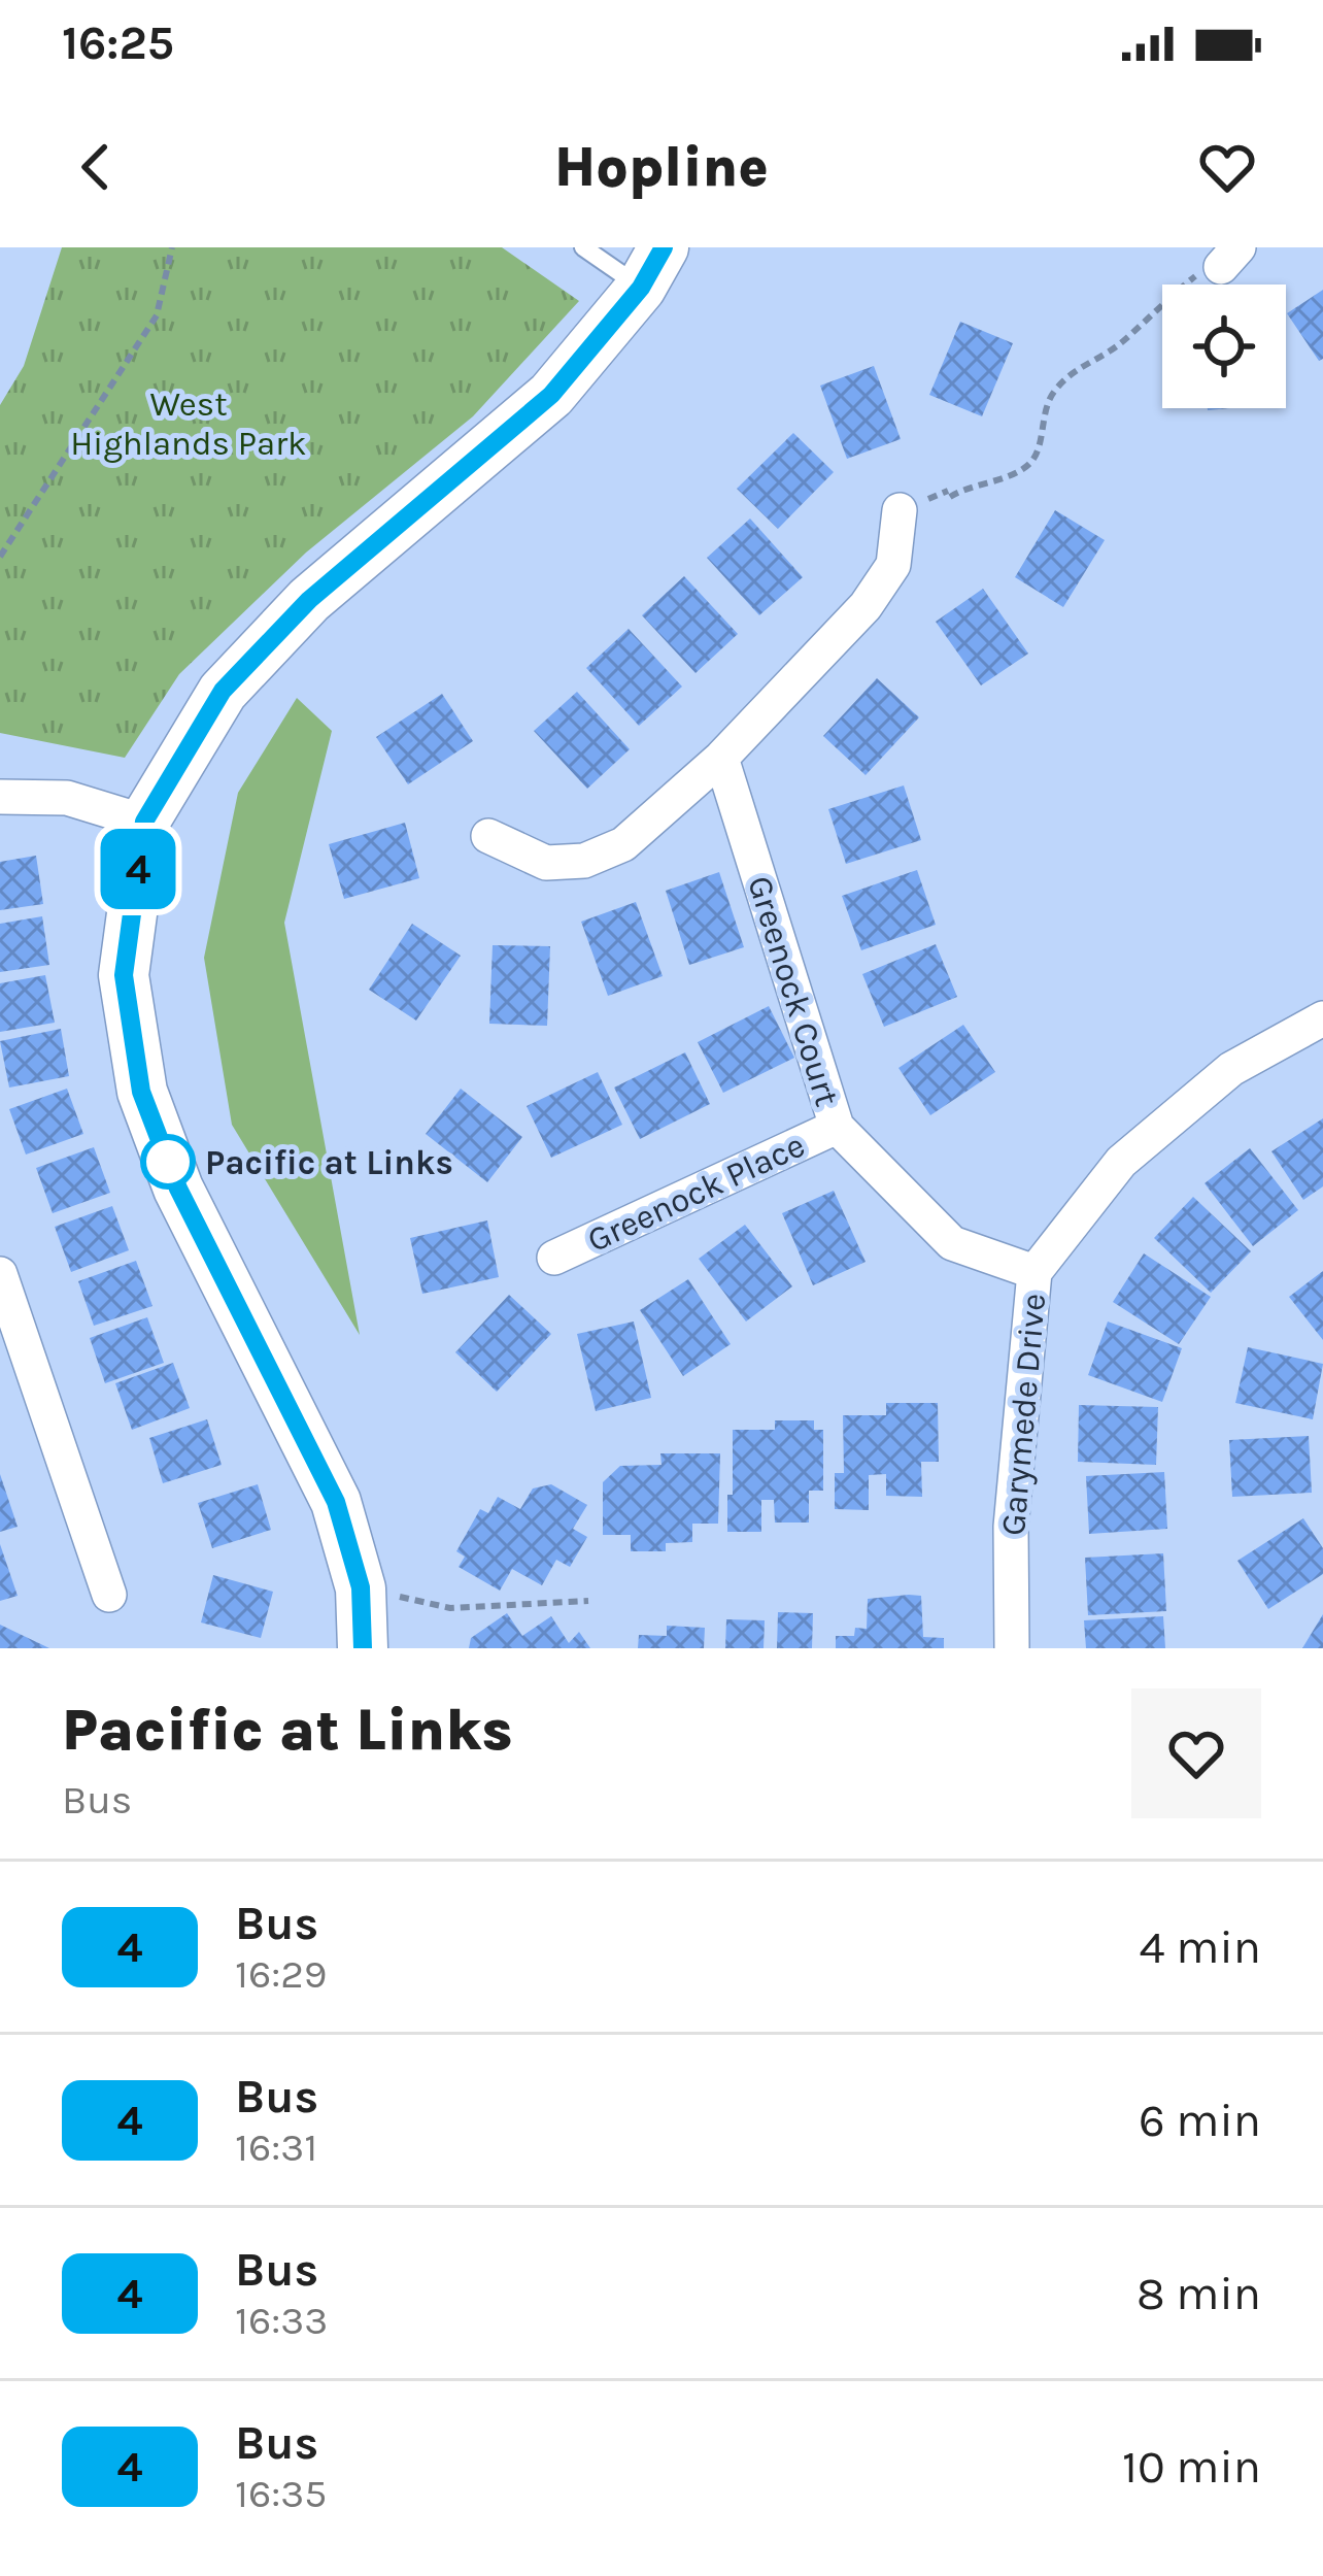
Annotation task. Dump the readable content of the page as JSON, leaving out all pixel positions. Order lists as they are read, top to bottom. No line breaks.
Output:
{"streets":{"street":["Greenock Court","Greenock Place","Garymede Drive"]},"crossings":[["Greenock Court","Greenock Place"],["Greenock Court","Garymede Drive"]],"parks":["West Highlands Park"],"places":["Pacific at Links"],"lines":["bus line 4"],"page":{"status":"16:25","header":"Hopline","on_map":"4","heading":["Pacific at Links","Bus"],"list":[{"mark":"4","name":"Bus","note":"16:29","value":"4 min"},{"mark":"4","name":"Bus","note":"16:31","value":"6 min"},{"mark":"4","name":"Bus","note":"16:33","value":"8 min"},{"mark":"4","name":"Bus","note":"16:35","value":"10 min"}]}}
